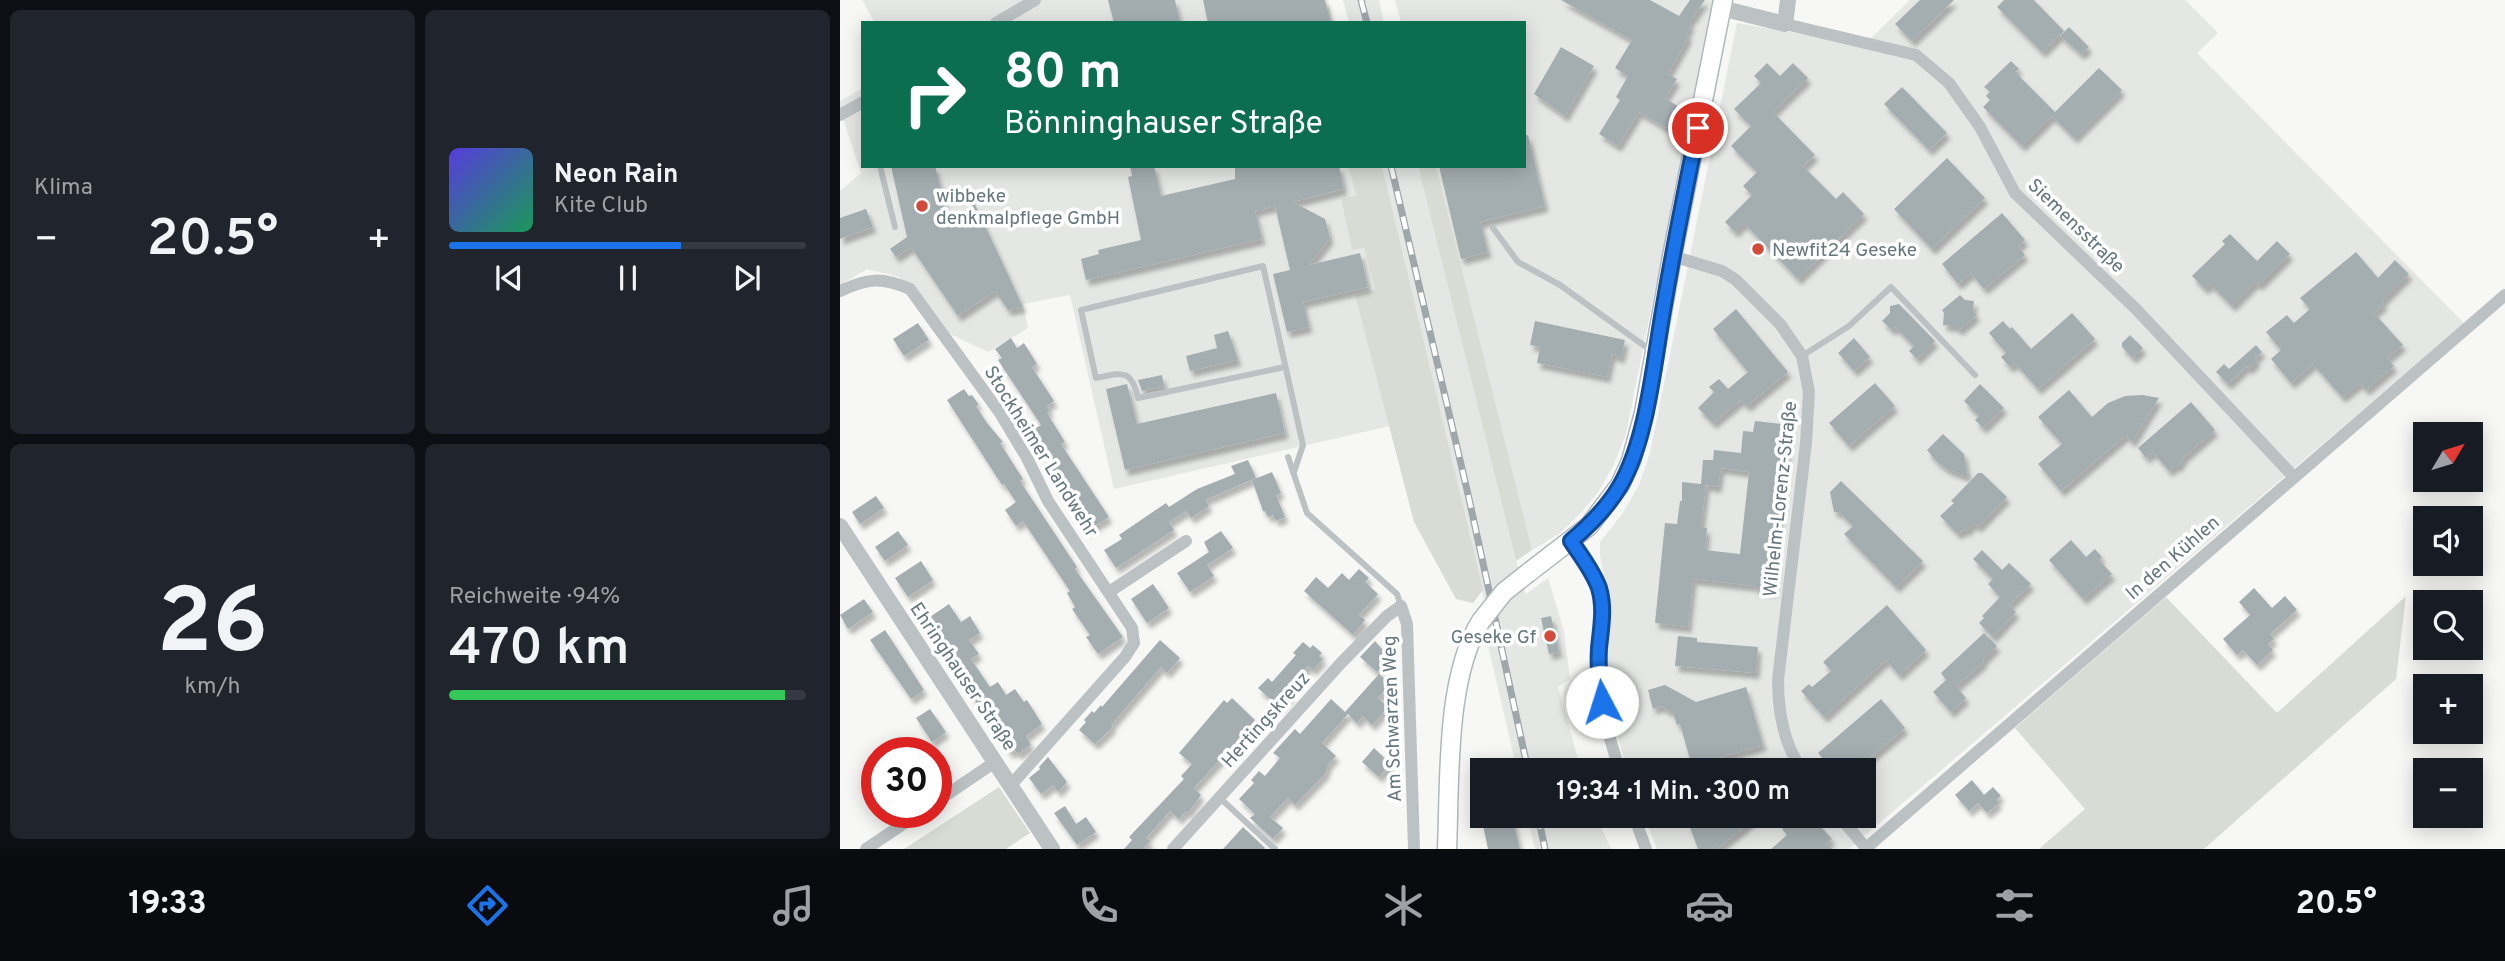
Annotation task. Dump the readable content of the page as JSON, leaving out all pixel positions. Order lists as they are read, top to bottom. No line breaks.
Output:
{"streets":{"street":["Siemensstraße","Stockheimer Landwehr","Wilhelm-Lorenz-Straße","In den Kühlen","Ehringhauser Straße","Hertingskreuz","Am Schwarzen Weg"]},"crossings":[["Siemensstraße","In den Kühlen"],["Stockheimer Landwehr","Ehringhauser Straße"],["Hertingskreuz","Am Schwarzen Weg"]],"places":["wibbeke denkmalpflege GmbH","Newfit24 Geseke","Geseke Gf"],"north":"top right","page":{"tile":["Klima",["26","km/h"],["Reichweite · 94%","470 km"]],"turn":["80 m","Bönninghauser Straße"],"song":["Neon Rain","Kite Club"],"heat":["−","20.5°","+"],"map_buttons":["+","−"],"limit":"30","trip":"19:34 · 1 Min. · 300 m","tabs":["19:33","20.5°"]}}
